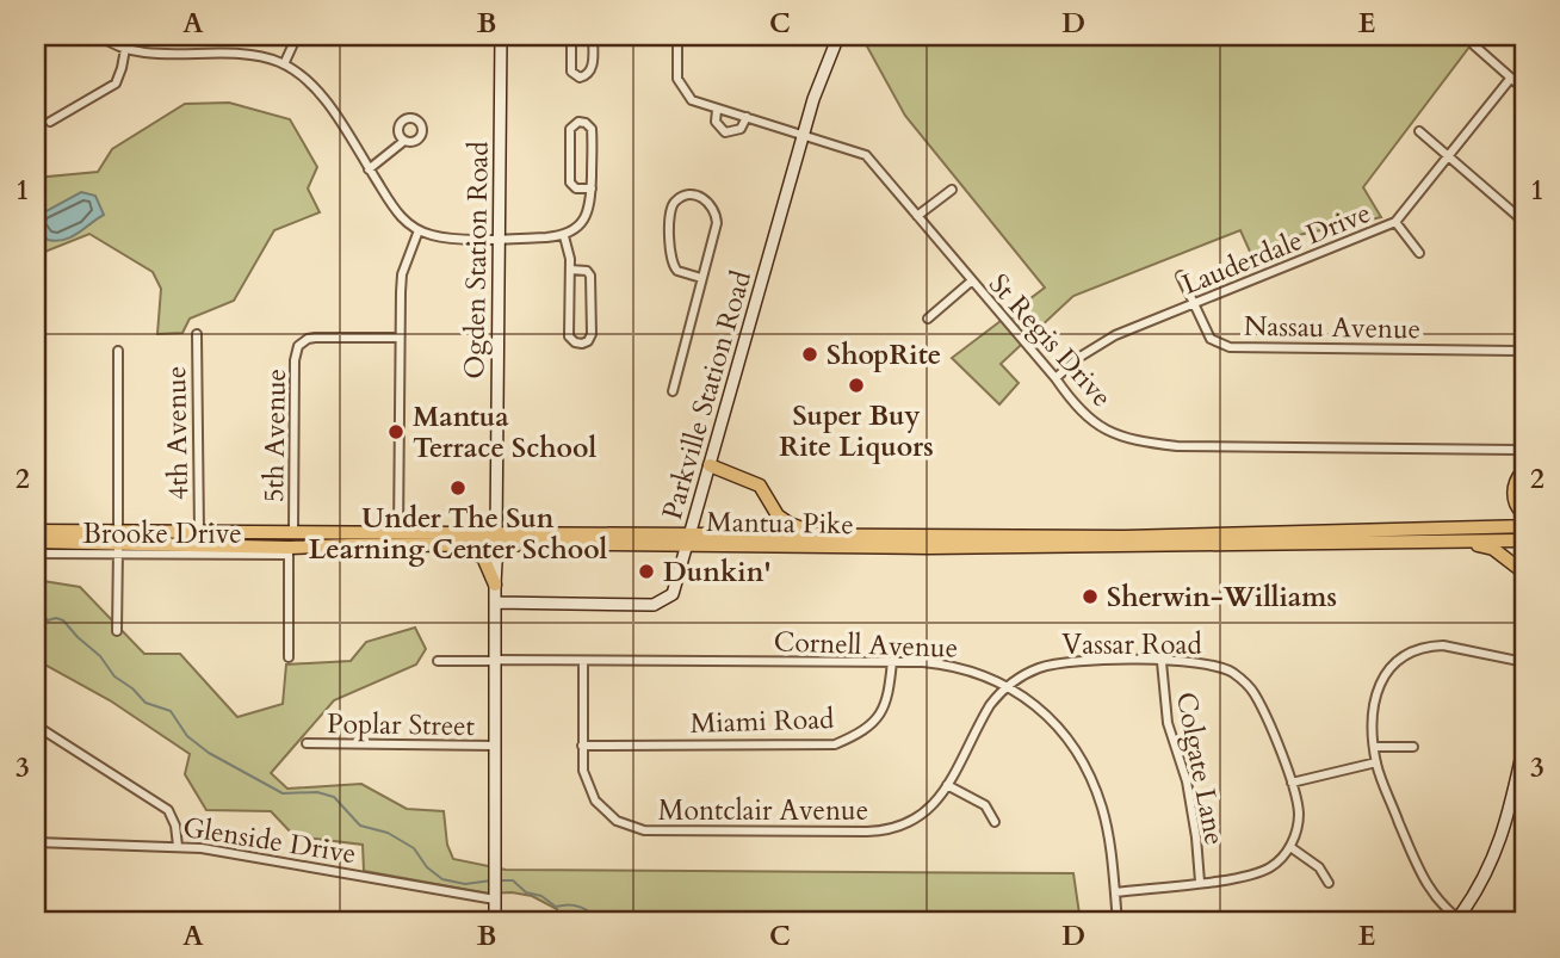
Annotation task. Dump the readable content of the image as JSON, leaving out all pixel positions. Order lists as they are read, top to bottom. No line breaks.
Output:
{"streets":{"main road":["Mantua Pike"],"street":["Lauderdale Drive","Ogden Station Road","Nassau Avenue","St Regis Drive","Parkville Station Road","4th Avenue","5th Avenue","Brooke Drive","Cornell Avenue","Vassar Road","Miami Road","Poplar Street","Colgate Lane","Montclair Avenue","Glenside Drive"]},"crossings":[["Lauderdale Drive","Nassau Avenue"],["Lauderdale Drive","St Regis Drive"],["Ogden Station Road","Mantua Pike"],["St Regis Drive","Parkville Station Road"],["Parkville Station Road","Mantua Pike"],["4th Avenue","Mantua Pike"],["5th Avenue","Mantua Pike"],["Mantua Pike","Brooke Drive"],["Cornell Avenue","Vassar Road"],["Cornell Avenue","Miami Road"],["Cornell Avenue","Montclair Avenue"],["Vassar Road","Colgate Lane"],["Vassar Road","Montclair Avenue"],["Miami Road","Montclair Avenue"]],"places":["ShopRite","Super Buy Rite Liquors","Mantua Terrace School","Under The Sun Learning Center School","Dunkin'","Sherwin-Williams"],"grid":{"columns":["A","B","C","D","E"],"rows":["1","2","3"]}}
